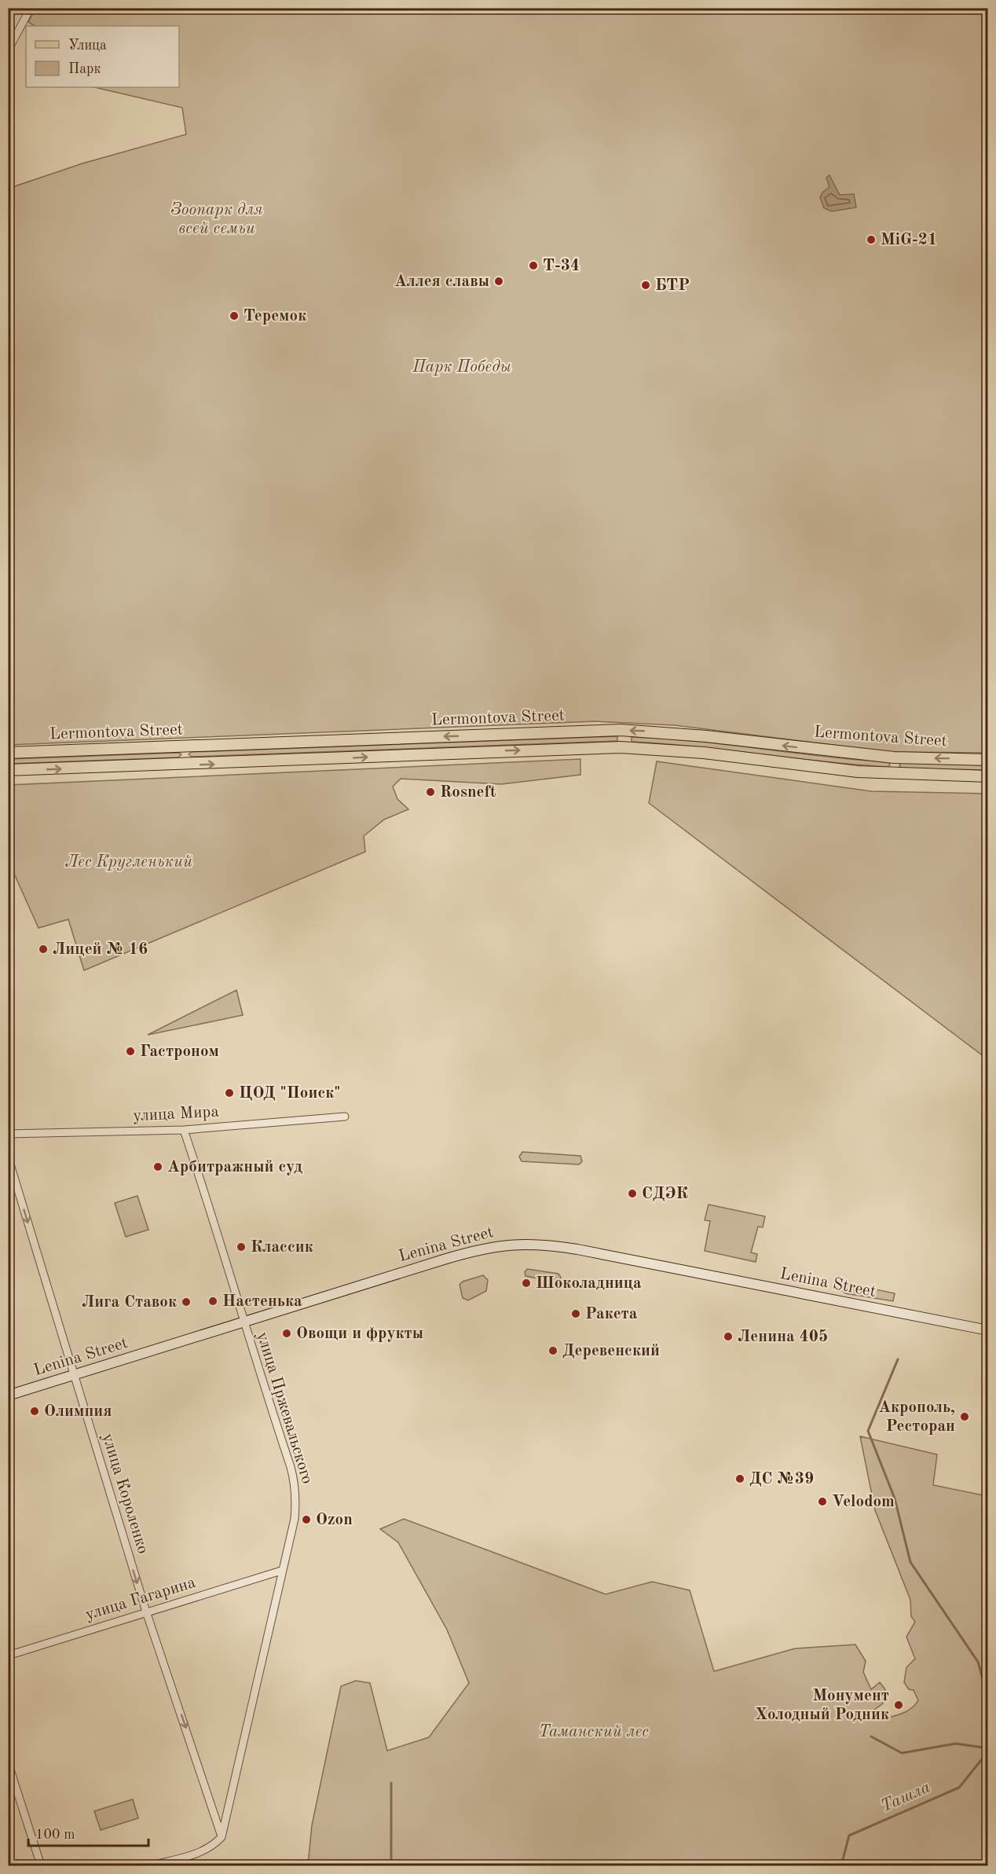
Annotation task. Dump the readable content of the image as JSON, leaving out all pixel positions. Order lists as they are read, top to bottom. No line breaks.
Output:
{"streets":{"main road":["Lermontova Street","Lenina Street"],"street":["улица Мира","улица Пржевальского","улица Короленко","улица Гагарина"]},"crossings":[["улица Мира","улица Пржевальского"],["Lenina Street","улица Пржевальского"],["Lenina Street","улица Короленко"],["улица Пржевальского","улица Короленко"],["улица Пржевальского","улица Гагарина"],["улица Короленко","улица Гагарина"]],"one_way":["улица Короленко"],"water":["Ташла"],"parks":["Зоопарк для всей семьи","Парк Победы","Лес Кругленький","Таманский лес"],"places":["MiG-21","Т-34","Аллея славы","БТР","Теремок","Rosneft","Лицей № 16","Гастроном","ЦОД \"Поиск\"","Арбитражный суд","СДЭК","Классик","Шоколадница","Настенька","Лига Ставок","Ракета","Овощи и фрукты","Ленина 405","Деревенский","Олимпия","Акрополь, Ресторан","ДС №39","Velodom","Ozon","Монумент Холодный Родник"],"legend":["Улица","Парк"],"scale_bar":"100 m"}
